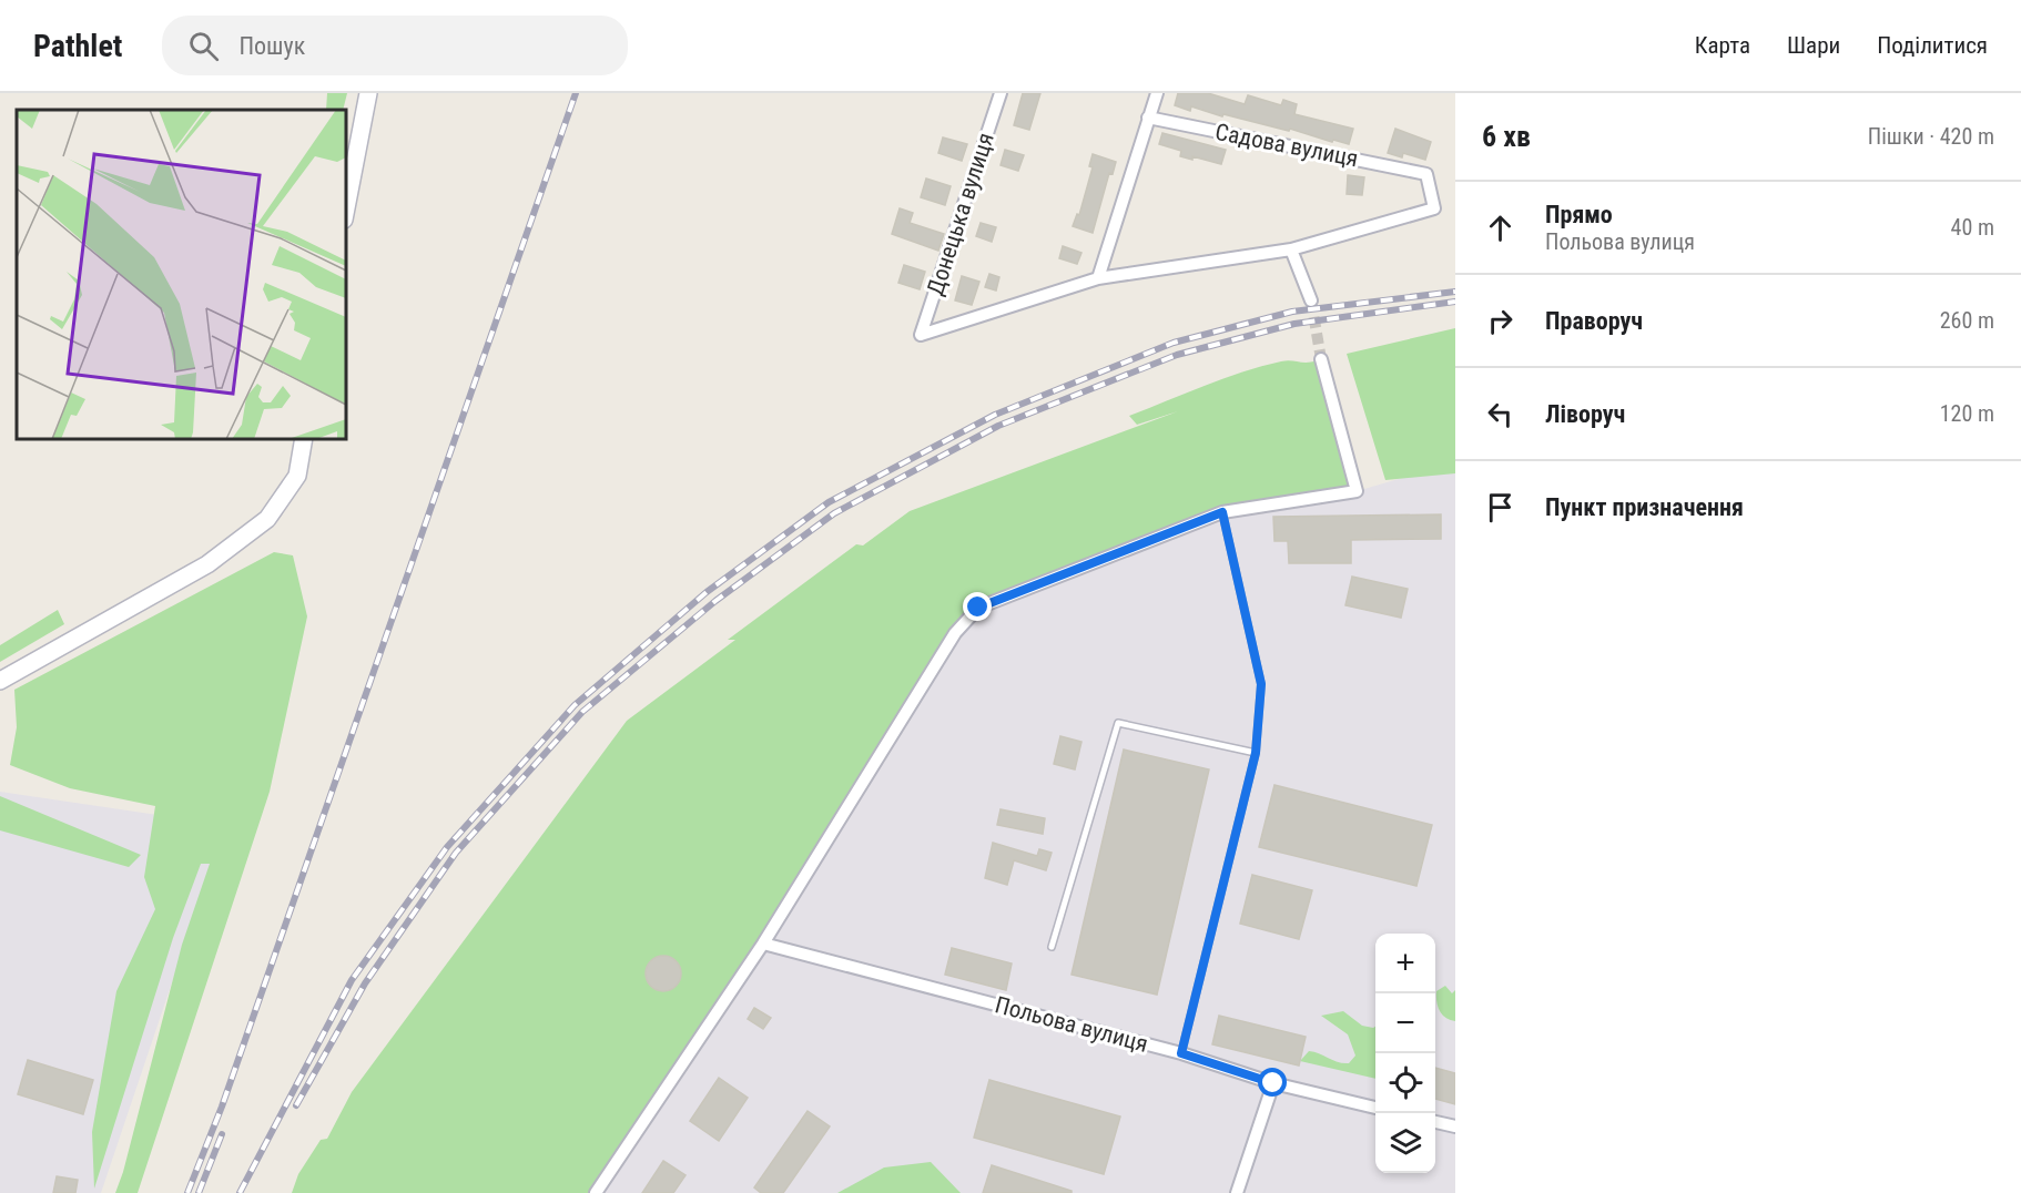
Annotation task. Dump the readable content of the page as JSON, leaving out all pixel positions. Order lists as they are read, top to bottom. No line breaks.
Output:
{"streets":{"street":["Садова вулиця","Донецька вулиця","Польова вулиця"]},"page":{"header":"Pathlet","search":"Пошук","nav":["Карта","Шари","Поділитися"],"heading":["6 хв","Пішки · 420 m"],"list":[["Прямо","Польова вулиця","40 m"],["Праворуч","260 m"],["Ліворуч","120 m"],"Пункт призначення"],"map_buttons":["+","−"]}}
